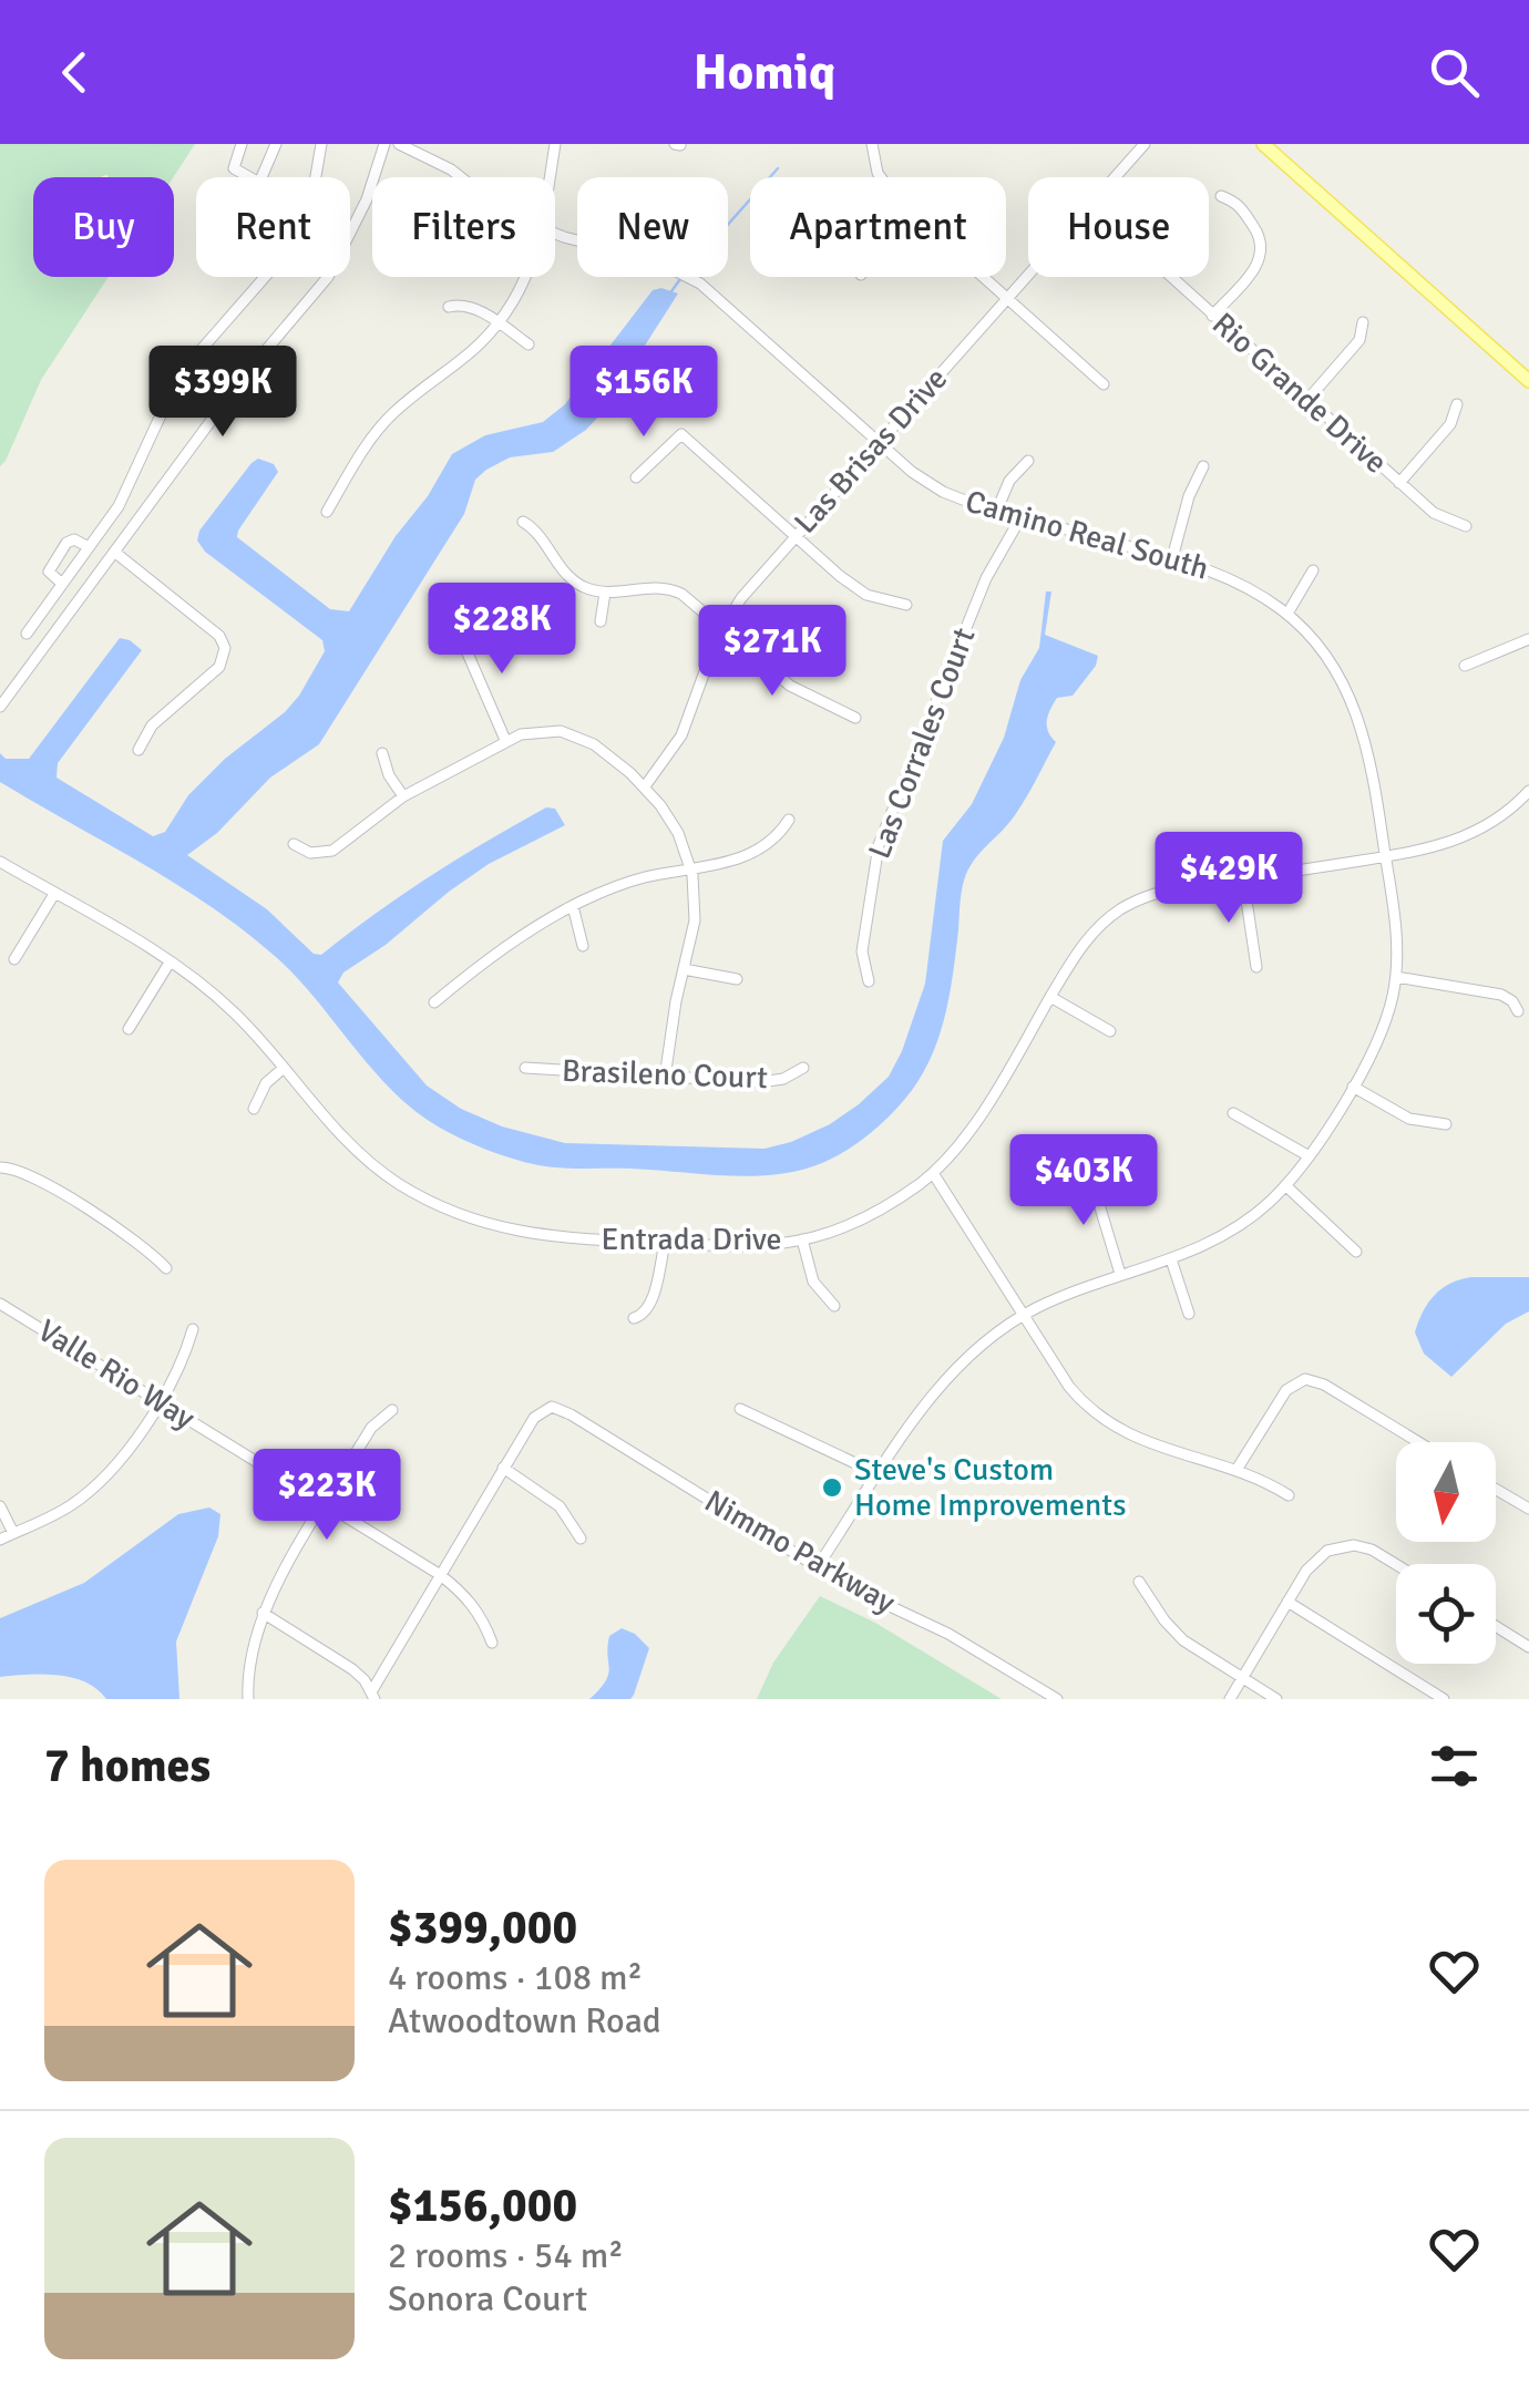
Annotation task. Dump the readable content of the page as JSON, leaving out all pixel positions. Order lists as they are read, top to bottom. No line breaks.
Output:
{"streets":{"street":["Rio Grande Drive","Las Brisas Drive","Camino Real South","Las Corrales Court","Brasileno Court","Entrada Drive","Valle Rio Way","Nimmo Parkway"]},"crossings":[["Las Brisas Drive","Camino Real South"],["Camino Real South","Las Corrales Court"],["Camino Real South","Entrada Drive"],["Camino Real South","Nimmo Parkway"]],"places":["Steve's Custom Home Improvements"],"north":"bottom","page":{"header":"Homiq","chip":["Buy","Rent","Filters","New","Apartment","House"],"price":["$399K","$156K","$228K","$271K","$429K","$403K","$223K"],"heading":"7 homes","list":[{"name":"$399,000","note":"4 rooms · 108 m² · Atwoodtown Road"},{"name":"$156,000","note":"2 rooms · 54 m² · Sonora Court"}]}}
